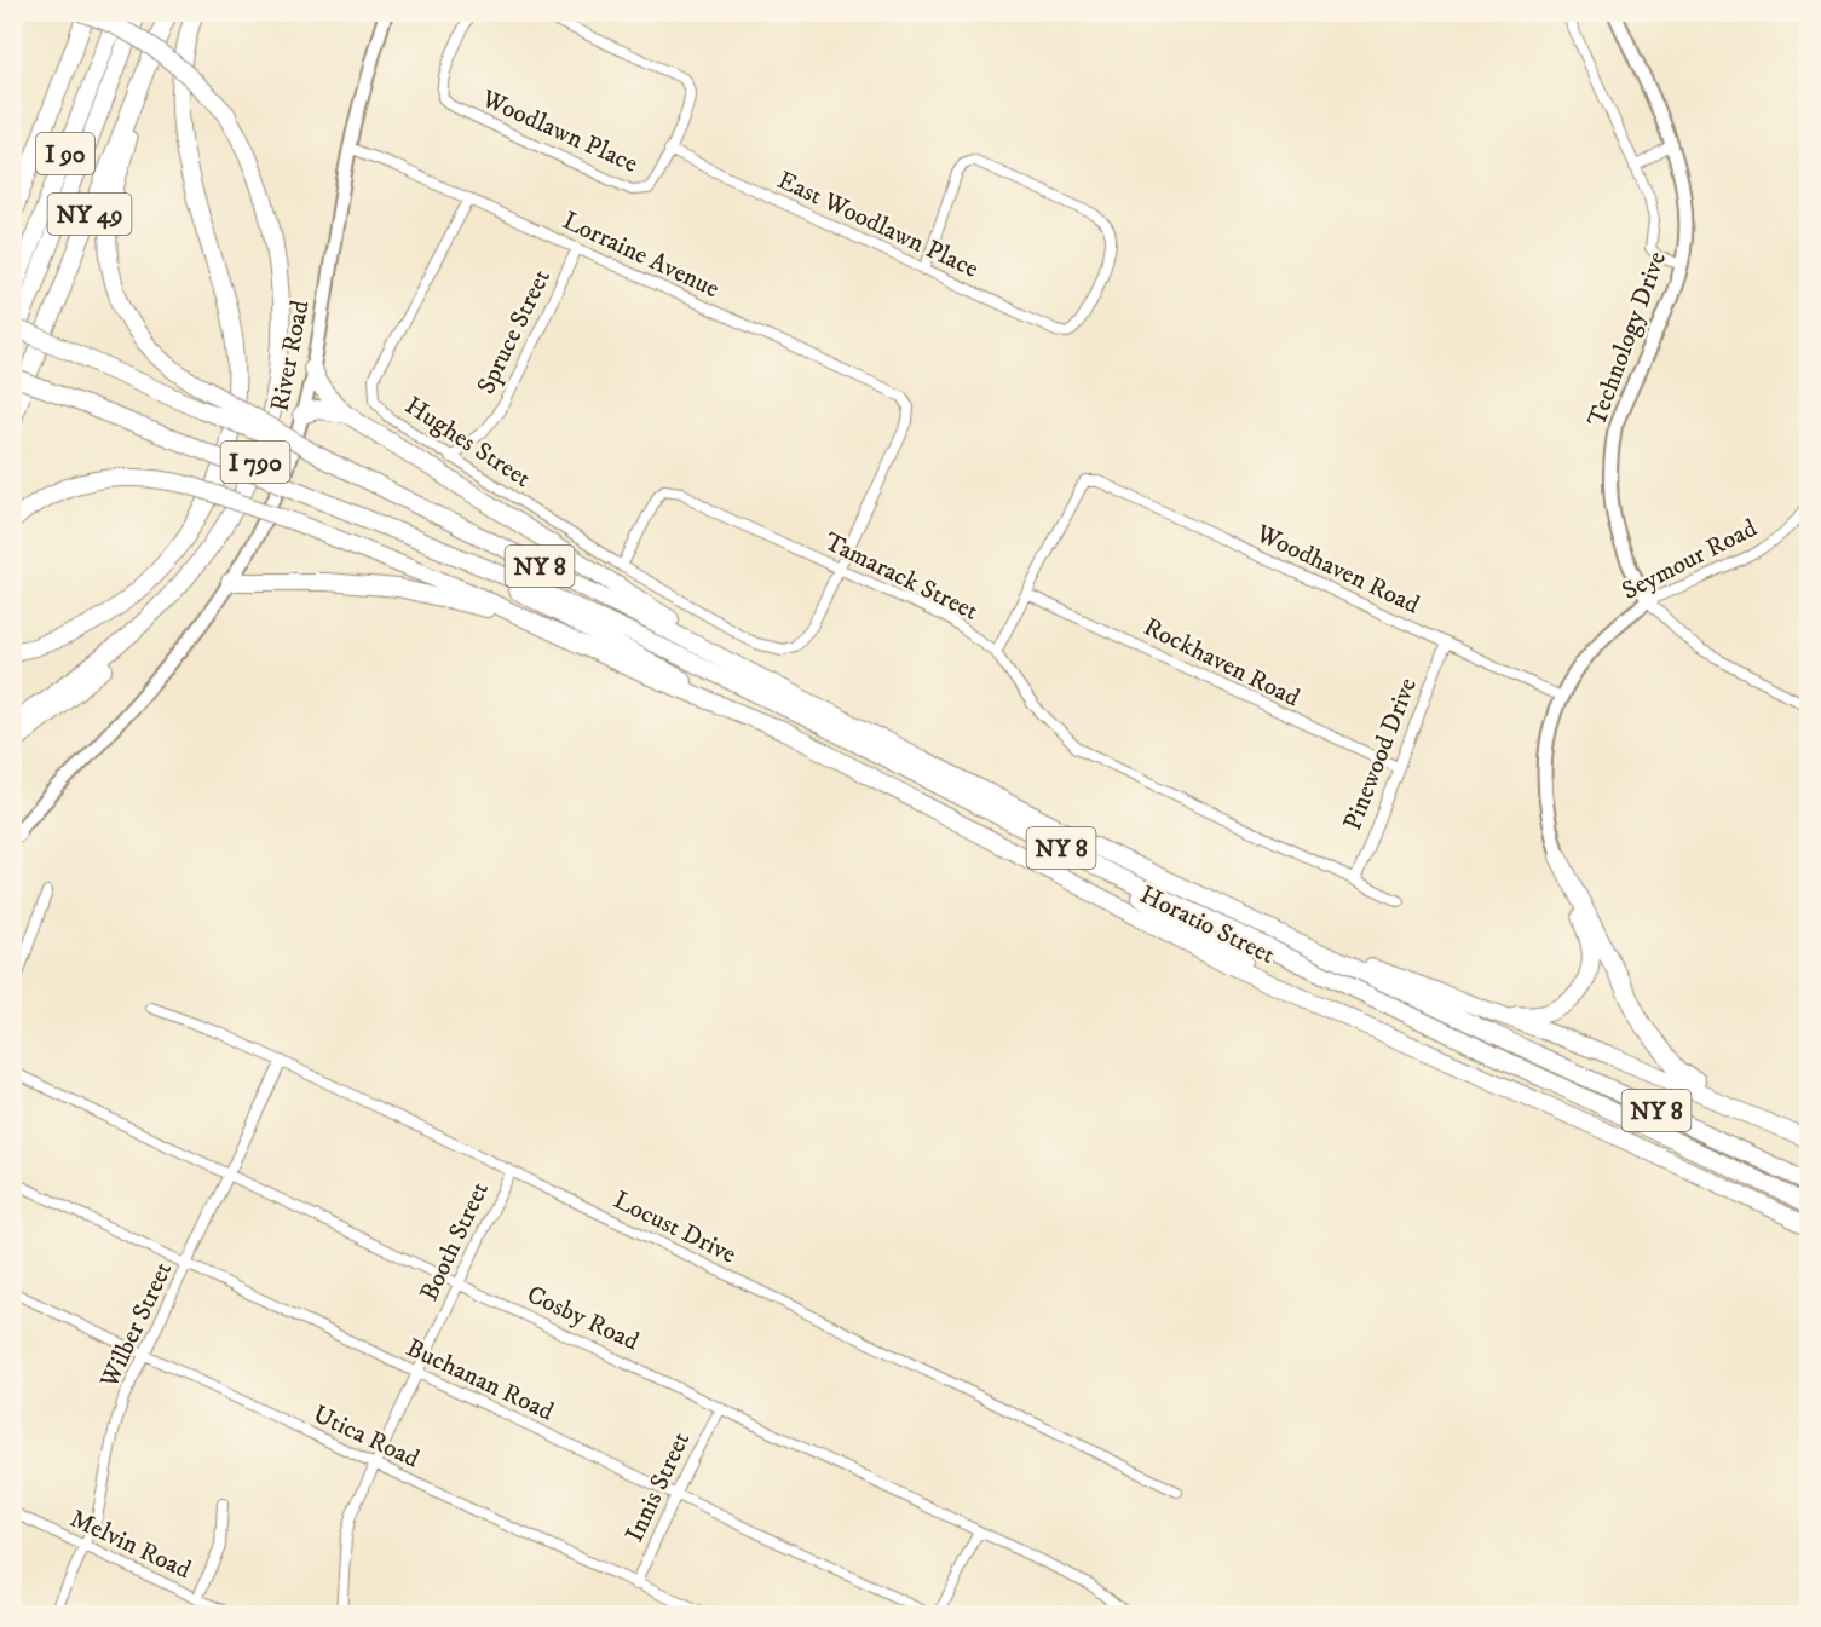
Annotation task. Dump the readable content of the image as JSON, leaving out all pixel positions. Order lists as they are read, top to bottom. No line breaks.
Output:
{"streets":{"highway":["I 90","NY 49","I 790","NY 8","Horatio Street"],"main road":["Technology Drive","River Road","Seymour Road"],"street":["Woodlawn Place","East Woodlawn Place","Lorraine Avenue","Spruce Street","Hughes Street","Woodhaven Road","Tamarack Street","Rockhaven Road","Pinewood Drive","Locust Drive","Booth Street","Cosby Road","Wilber Street","Buchanan Road","Utica Road","Innis Street","Melvin Road"]},"crossings":[["Woodlawn Place","East Woodlawn Place"],["Lorraine Avenue","Spruce Street"],["Lorraine Avenue","River Road"],["Lorraine Avenue","Hughes Street"],["Lorraine Avenue","Tamarack Street"],["Spruce Street","Hughes Street"],["Technology Drive","Seymour Road"],["Hughes Street","Tamarack Street"],["Seymour Road","Woodhaven Road"],["Woodhaven Road","Rockhaven Road"],["Woodhaven Road","Pinewood Drive"],["Tamarack Street","Pinewood Drive"],["Rockhaven Road","Pinewood Drive"],["Locust Drive","Booth Street"],["Locust Drive","Wilber Street"],["Booth Street","Cosby Road"],["Booth Street","Buchanan Road"],["Booth Street","Utica Road"],["Cosby Road","Wilber Street"],["Cosby Road","Innis Street"],["Wilber Street","Buchanan Road"],["Wilber Street","Utica Road"],["Wilber Street","Melvin Road"],["Buchanan Road","Innis Street"],["Utica Road","Innis Street"]]}
